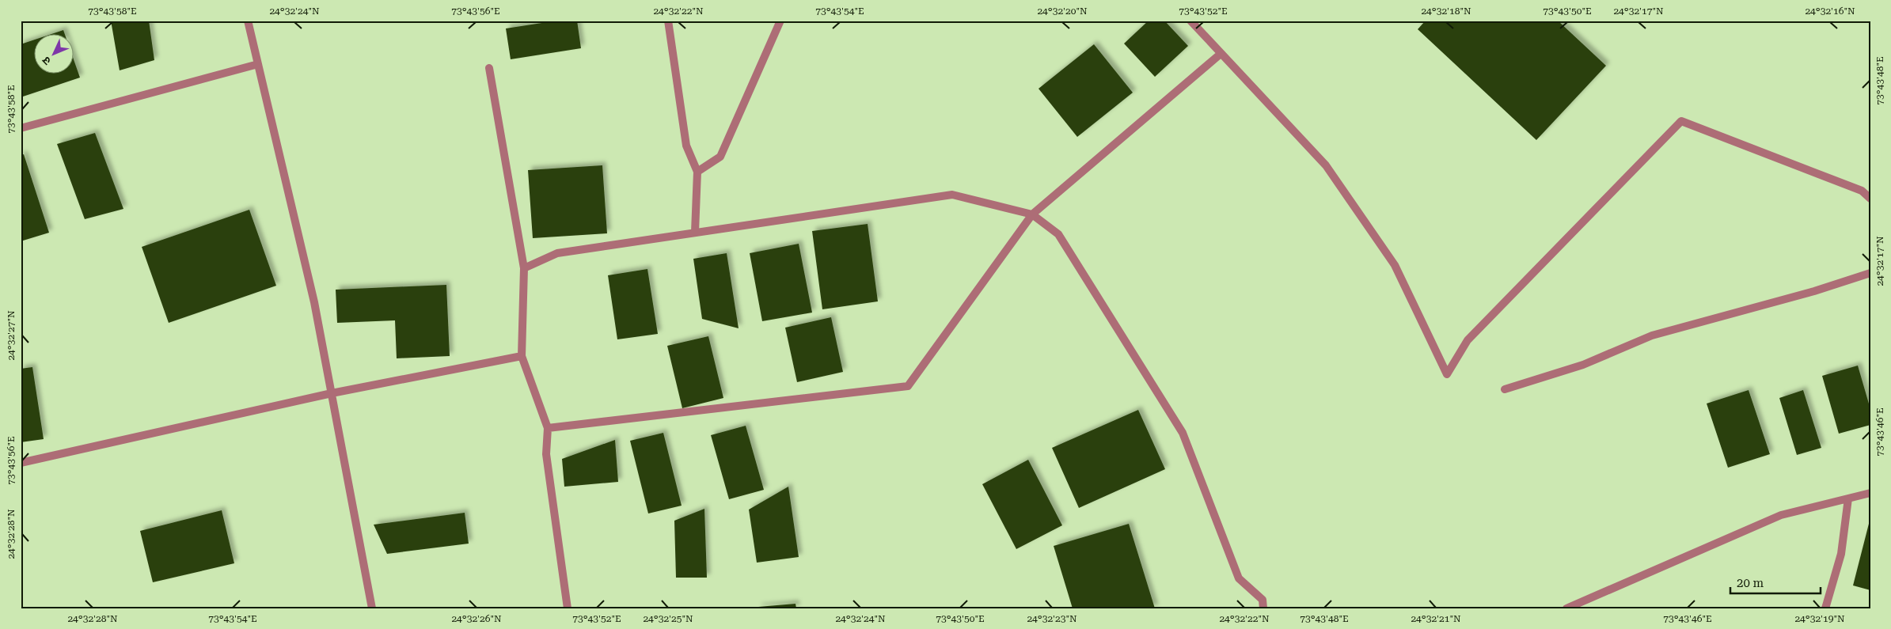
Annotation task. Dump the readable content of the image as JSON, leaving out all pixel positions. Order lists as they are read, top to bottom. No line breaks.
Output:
{"scale_bar":"20 m","north":"bottom left","coordinates":["73°43'58\"E","24°32'24\"N","73°43'56\"E","24°32'22\"N","73°43'54\"E","24°32'20\"N","73°43'52\"E","24°32'18\"N","73°43'50\"E","24°32'17\"N","24°32'16\"N","73°43'48\"E","24°32'27\"N","73°43'46\"E","24°32'28\"N","24°32'26\"N","24°32'25\"N","24°32'23\"N","24°32'21\"N","24°32'19\"N"]}
